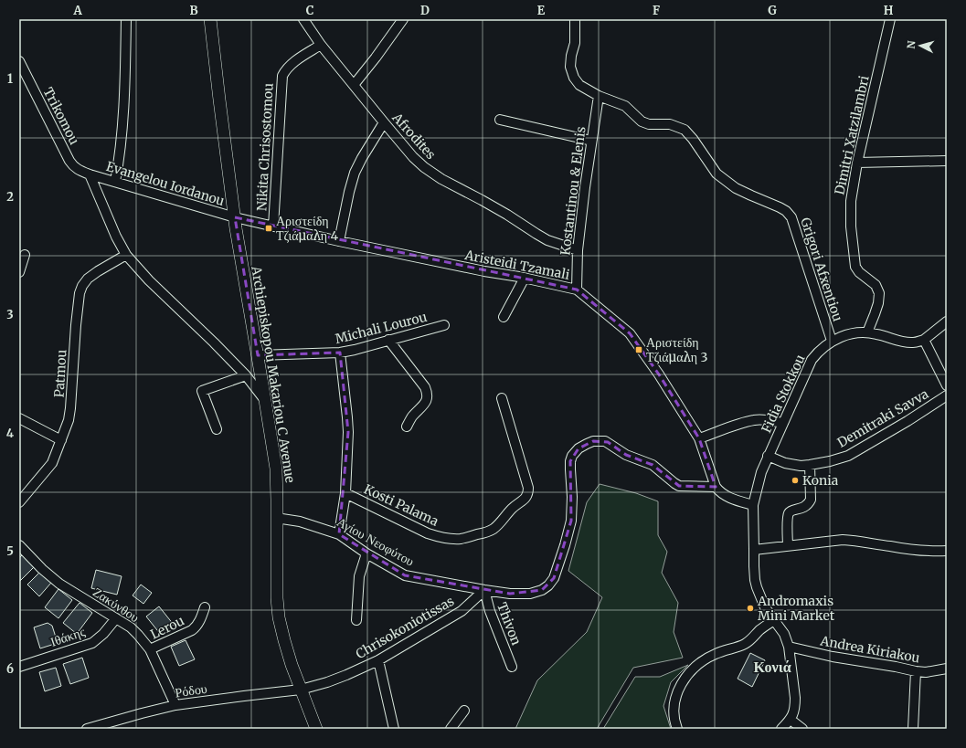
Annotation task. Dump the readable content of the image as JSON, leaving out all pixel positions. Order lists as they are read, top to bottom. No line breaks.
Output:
{"streets":{"main road":["Archiepiskopou Makariou C Avenue"],"street":["Trikomou","Dimitri Xatzilambri","Afrodites","Nikita Chrisostomou","Evangelou Iordanou","Kostantinou & Elenis","Aristeidi Tzamali","Grigori Afxentiou","Michali Lourou","Patmou","Fidia Stokkou","Demitraki Savva","Kosti Palama","Αγίου Νεοφύτου","Ζακύνθου","Thivon","Lerou","Chrisokoniotissas","Ιθάκης","Andrea Kiriakou","Ρόδου"]},"crossings":[["Trikomou","Evangelou Iordanou"],["Dimitri Xatzilambri","Fidia Stokkou"],["Afrodites","Nikita Chrisostomou"],["Afrodites","Kostantinou & Elenis"],["Nikita Chrisostomou","Aristeidi Tzamali"],["Evangelou Iordanou","Aristeidi Tzamali"],["Evangelou Iordanou","Archiepiskopou Makariou C Avenue"],["Kostantinou & Elenis","Aristeidi Tzamali"],["Kostantinou & Elenis","Grigori Afxentiou"],["Aristeidi Tzamali","Archiepiskopou Makariou C Avenue"],["Grigori Afxentiou","Fidia Stokkou"],["Michali Lourou","Archiepiskopou Makariou C Avenue"],["Archiepiskopou Makariou C Avenue","Αγίου Νεοφύτου"],["Archiepiskopou Makariou C Avenue","Chrisokoniotissas"],["Archiepiskopou Makariou C Avenue","Ρόδου"],["Fidia Stokkou","Demitraki Savva"],["Fidia Stokkou","Andrea Kiriakou"],["Αγίου Νεοφύτου","Thivon"],["Αγίου Νεοφύτου","Chrisokoniotissas"],["Ζακύνθου","Lerou"],["Ζακύνθου","Ιθάκης"],["Ζακύνθου","Ρόδου"],["Thivon","Chrisokoniotissas"],["Chrisokoniotissas","Ρόδου"]],"districts":["Κονιά"],"places":{"transit":["Αριστείδη Τζιάμαλη 4","Αριστείδη Τζιάμαλη 3"],"other":["Konia","Andromaxis Mini Market"]},"north":"left","grid":{"columns":["A","B","C","D","E","F","G","H"],"rows":["1","2","3","4","5","6"]}}
